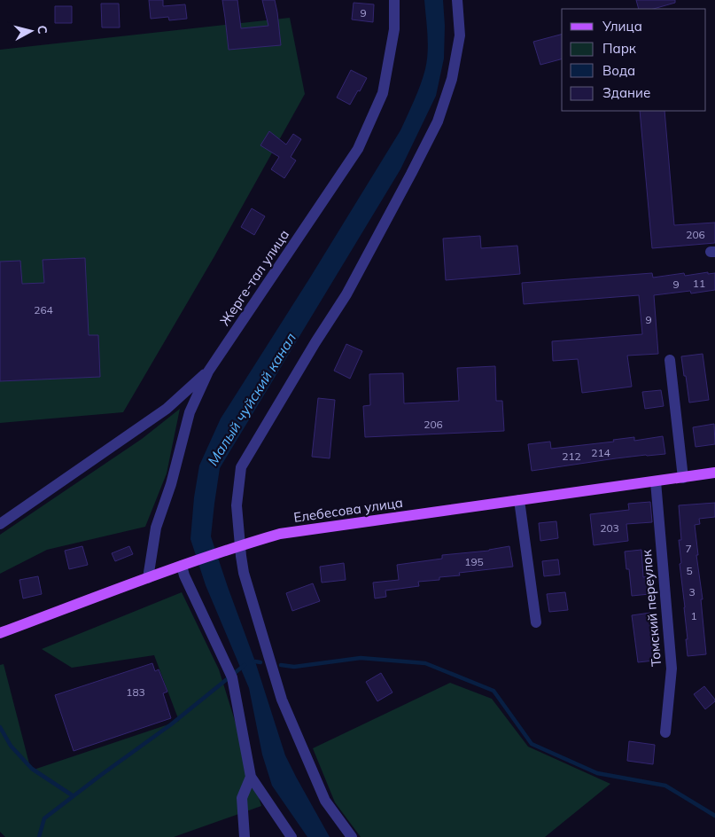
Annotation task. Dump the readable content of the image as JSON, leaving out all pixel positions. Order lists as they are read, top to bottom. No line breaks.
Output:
{"streets":{"main road":["Елебесова улица"],"street":["Жерге-тал улица","Томский переулок"]},"crossings":[["Жерге-тал улица","Елебесова улица"],["Елебесова улица","Томский переулок"]],"water":["Малый чуйский канал"],"house_numbers":["9","206","11","9","264","9","206","214","212","203","7","195","5","3","1","183"],"legend":["Улица","Парк","Вода","Здание"],"north":"right"}
